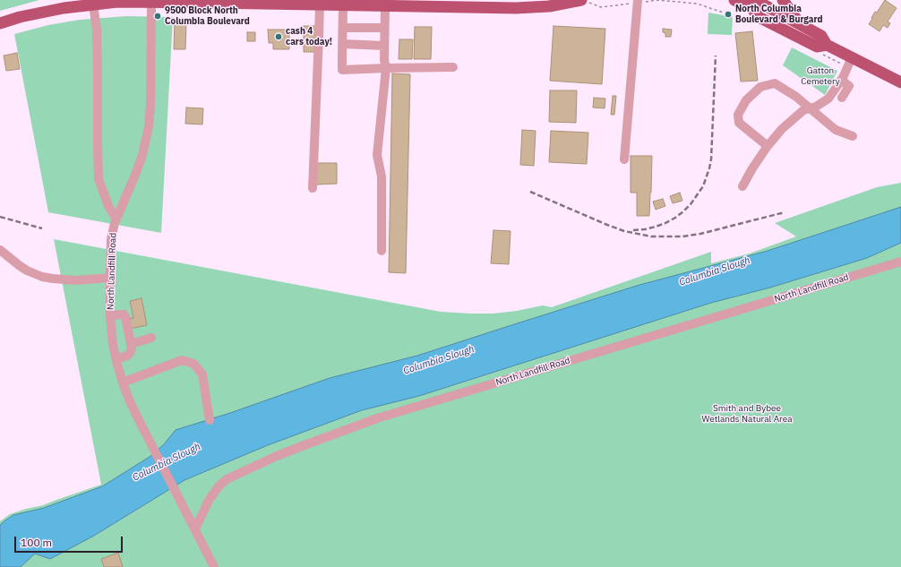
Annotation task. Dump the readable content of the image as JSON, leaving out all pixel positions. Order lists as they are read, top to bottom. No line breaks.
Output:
{"streets":{"street":["North Landfill Road"]},"water":["Columbia Slough"],"parks":["Gatton Cemetery","Smith and Bybee Wetlands Natural Area"],"places":["North Columbia Boulevard & Burgard","9500 Block North Columbia Boulevard","cash 4 cars today!"],"scale_bar":"100 m"}
